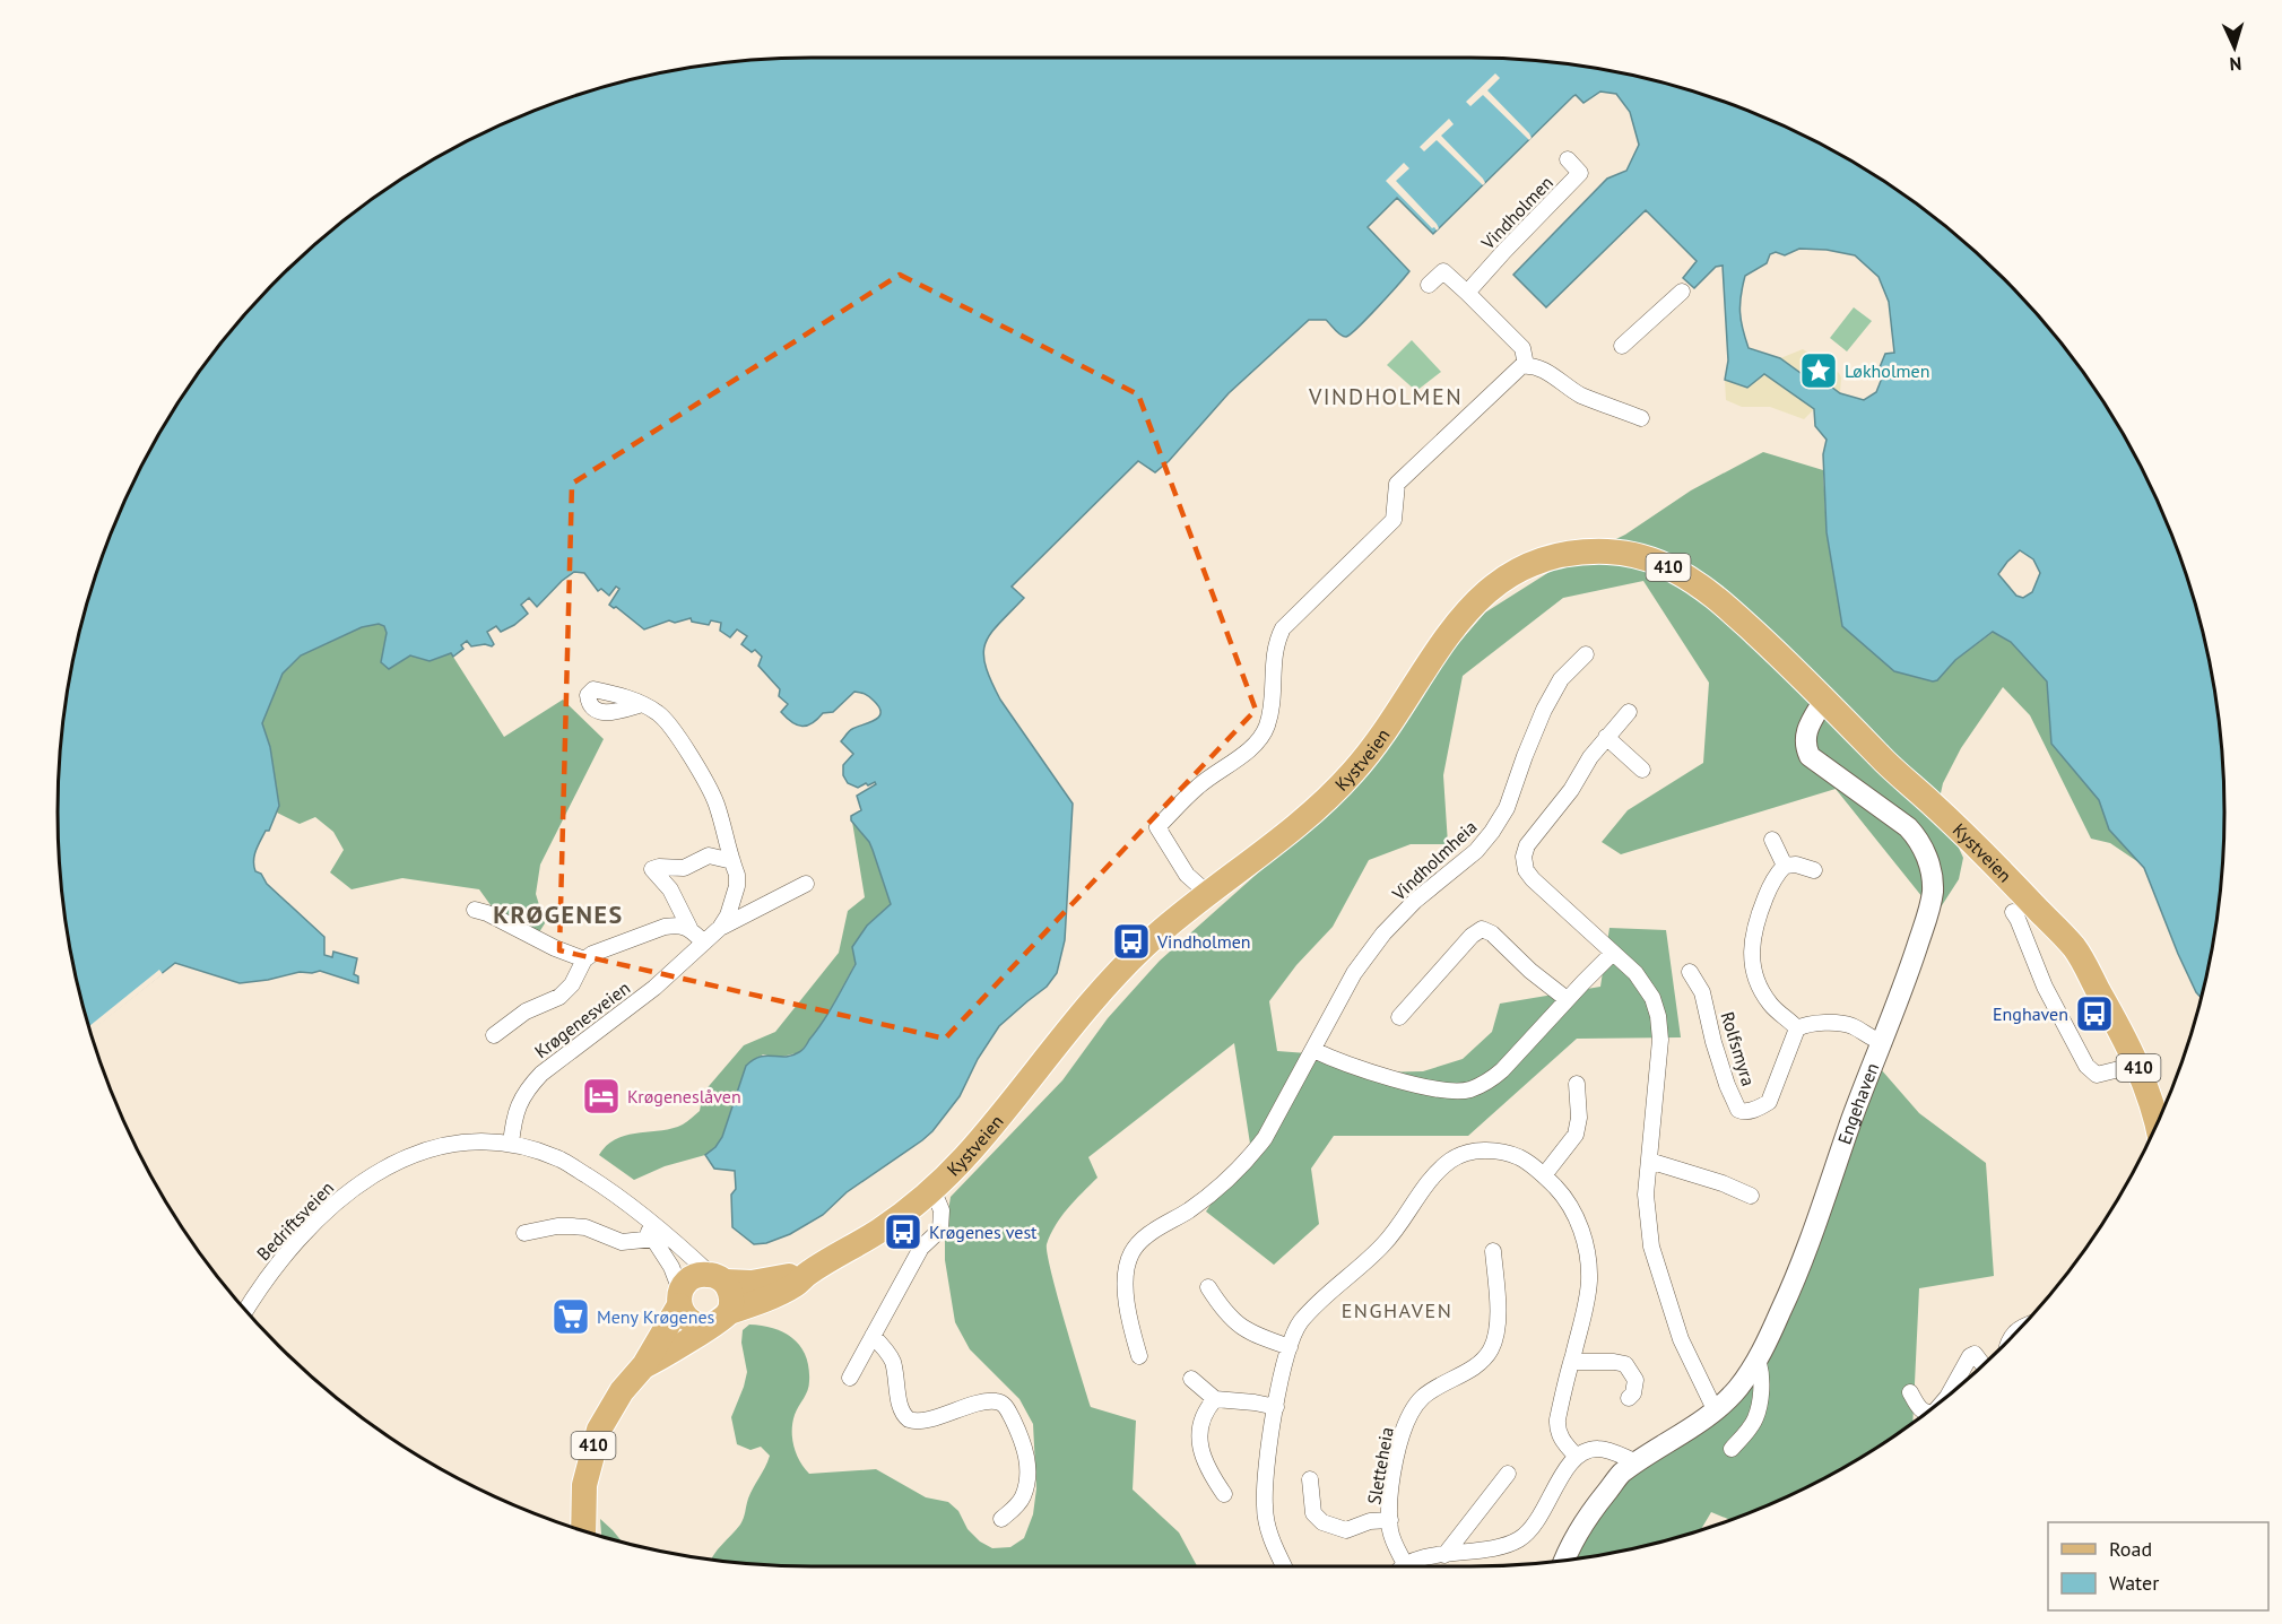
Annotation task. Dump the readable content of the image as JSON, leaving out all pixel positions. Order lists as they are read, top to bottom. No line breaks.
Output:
{"streets":{"main road":["410","Kystveien"],"street":["Vindholmen","Vindholmheia","Krøgenesveien","Rolfsmyra","Engehaven","Bedriftsveien","Sletteheia"]},"crossings":[["410","Kystveien"],["410","Bedriftsveien"],["Kystveien","Engehaven"],["Kystveien","Bedriftsveien"],["Krøgenesveien","Bedriftsveien"]],"districts":["VINDHOLMEN","KRØGENES","ENGHAVEN"],"places":{"place":["Løkholmen"],"bus stop":["Vindholmen","Enghaven","Krøgenes vest"],"hotel":["Krøgeneslåven"],"supermarket":["Meny Krøgenes"]},"legend":["Road","Water"],"north":"bottom"}
